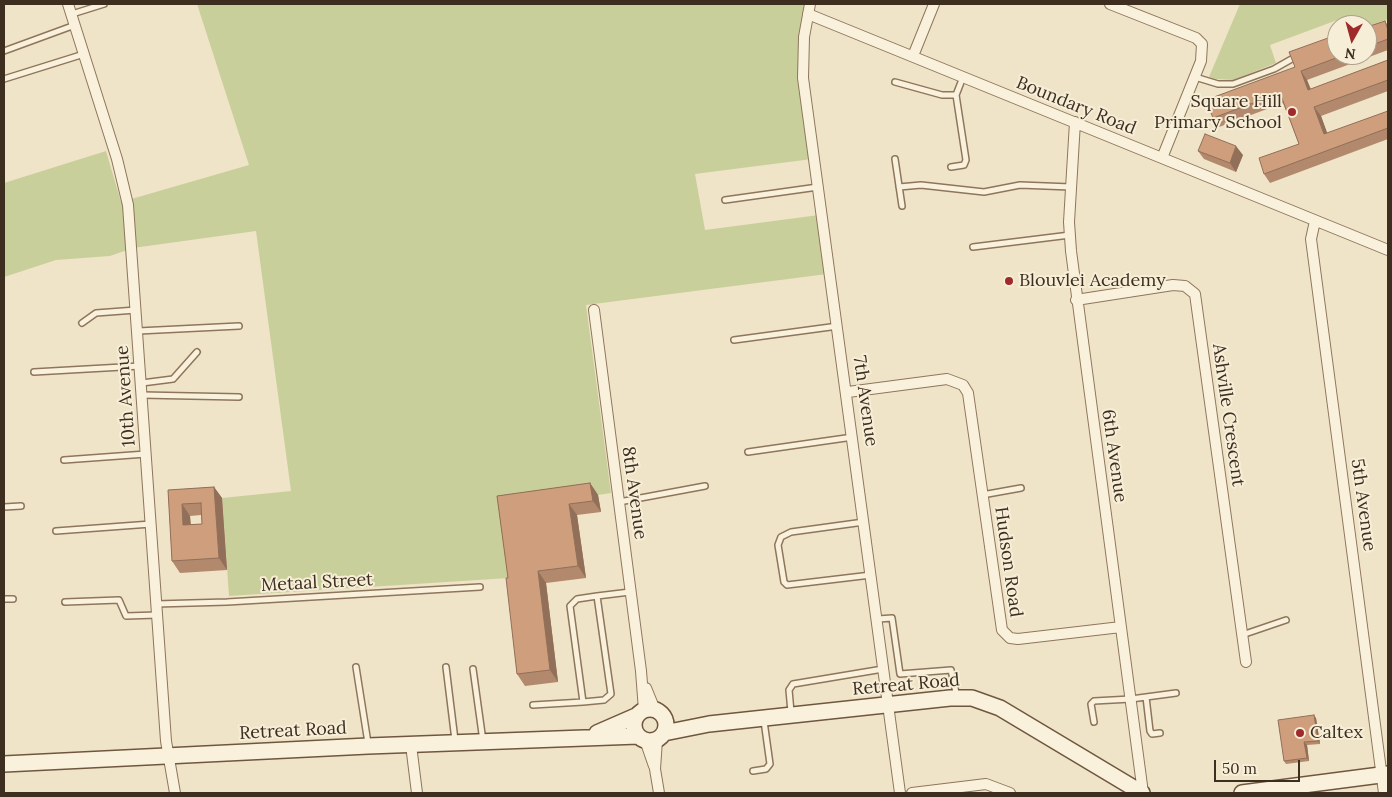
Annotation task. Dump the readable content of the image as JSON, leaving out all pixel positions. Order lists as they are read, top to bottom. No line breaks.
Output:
{"streets":{"main road":["Retreat Road"],"street":["Boundary Road","10th Avenue","7th Avenue","Ashville Crescent","6th Avenue","8th Avenue","5th Avenue","Hudson Road"],"lane":["Metaal Street"]},"crossings":[["Boundary Road","7th Avenue"],["Boundary Road","6th Avenue"],["Boundary Road","5th Avenue"],["10th Avenue","Metaal Street"],["10th Avenue","Retreat Road"],["7th Avenue","Hudson Road"],["7th Avenue","Retreat Road"],["Ashville Crescent","6th Avenue"],["6th Avenue","Hudson Road"],["6th Avenue","Retreat Road"],["8th Avenue","Retreat Road"]],"places":["Square Hill Primary School","Blouvlei Academy","Caltex"],"scale_bar":"50 m","north":"bottom"}
